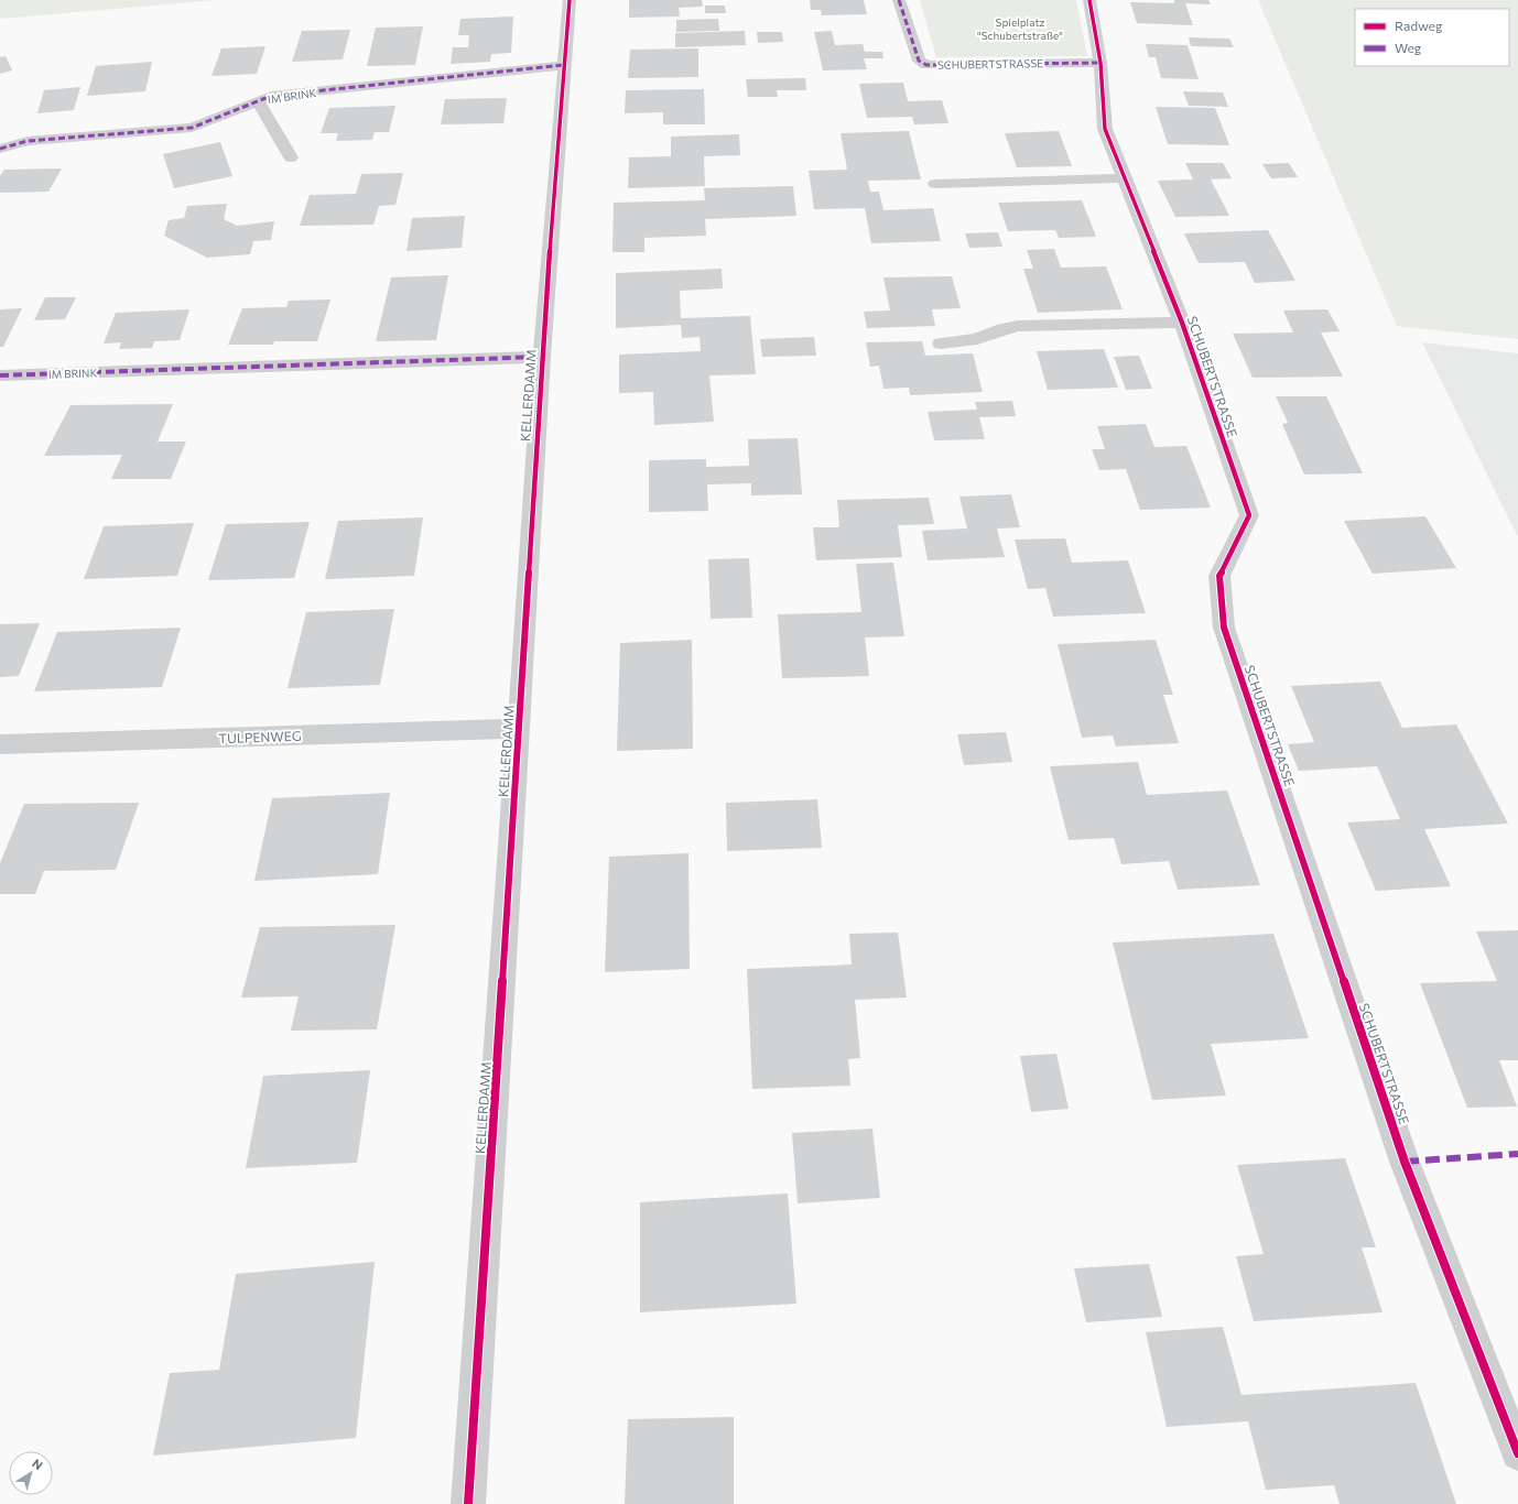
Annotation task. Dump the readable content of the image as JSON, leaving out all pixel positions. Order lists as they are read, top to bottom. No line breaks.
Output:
{"streets":{"street":["SCHUBERTSTRASSE","IM BRINK","KELLERDAMM","TULPENWEG"]},"crossings":[["IM BRINK","KELLERDAMM"],["KELLERDAMM","TULPENWEG"]],"parks":["Spielplatz \"Schubertstraße\""],"legend":["Radweg","Weg"],"north":"top right"}
